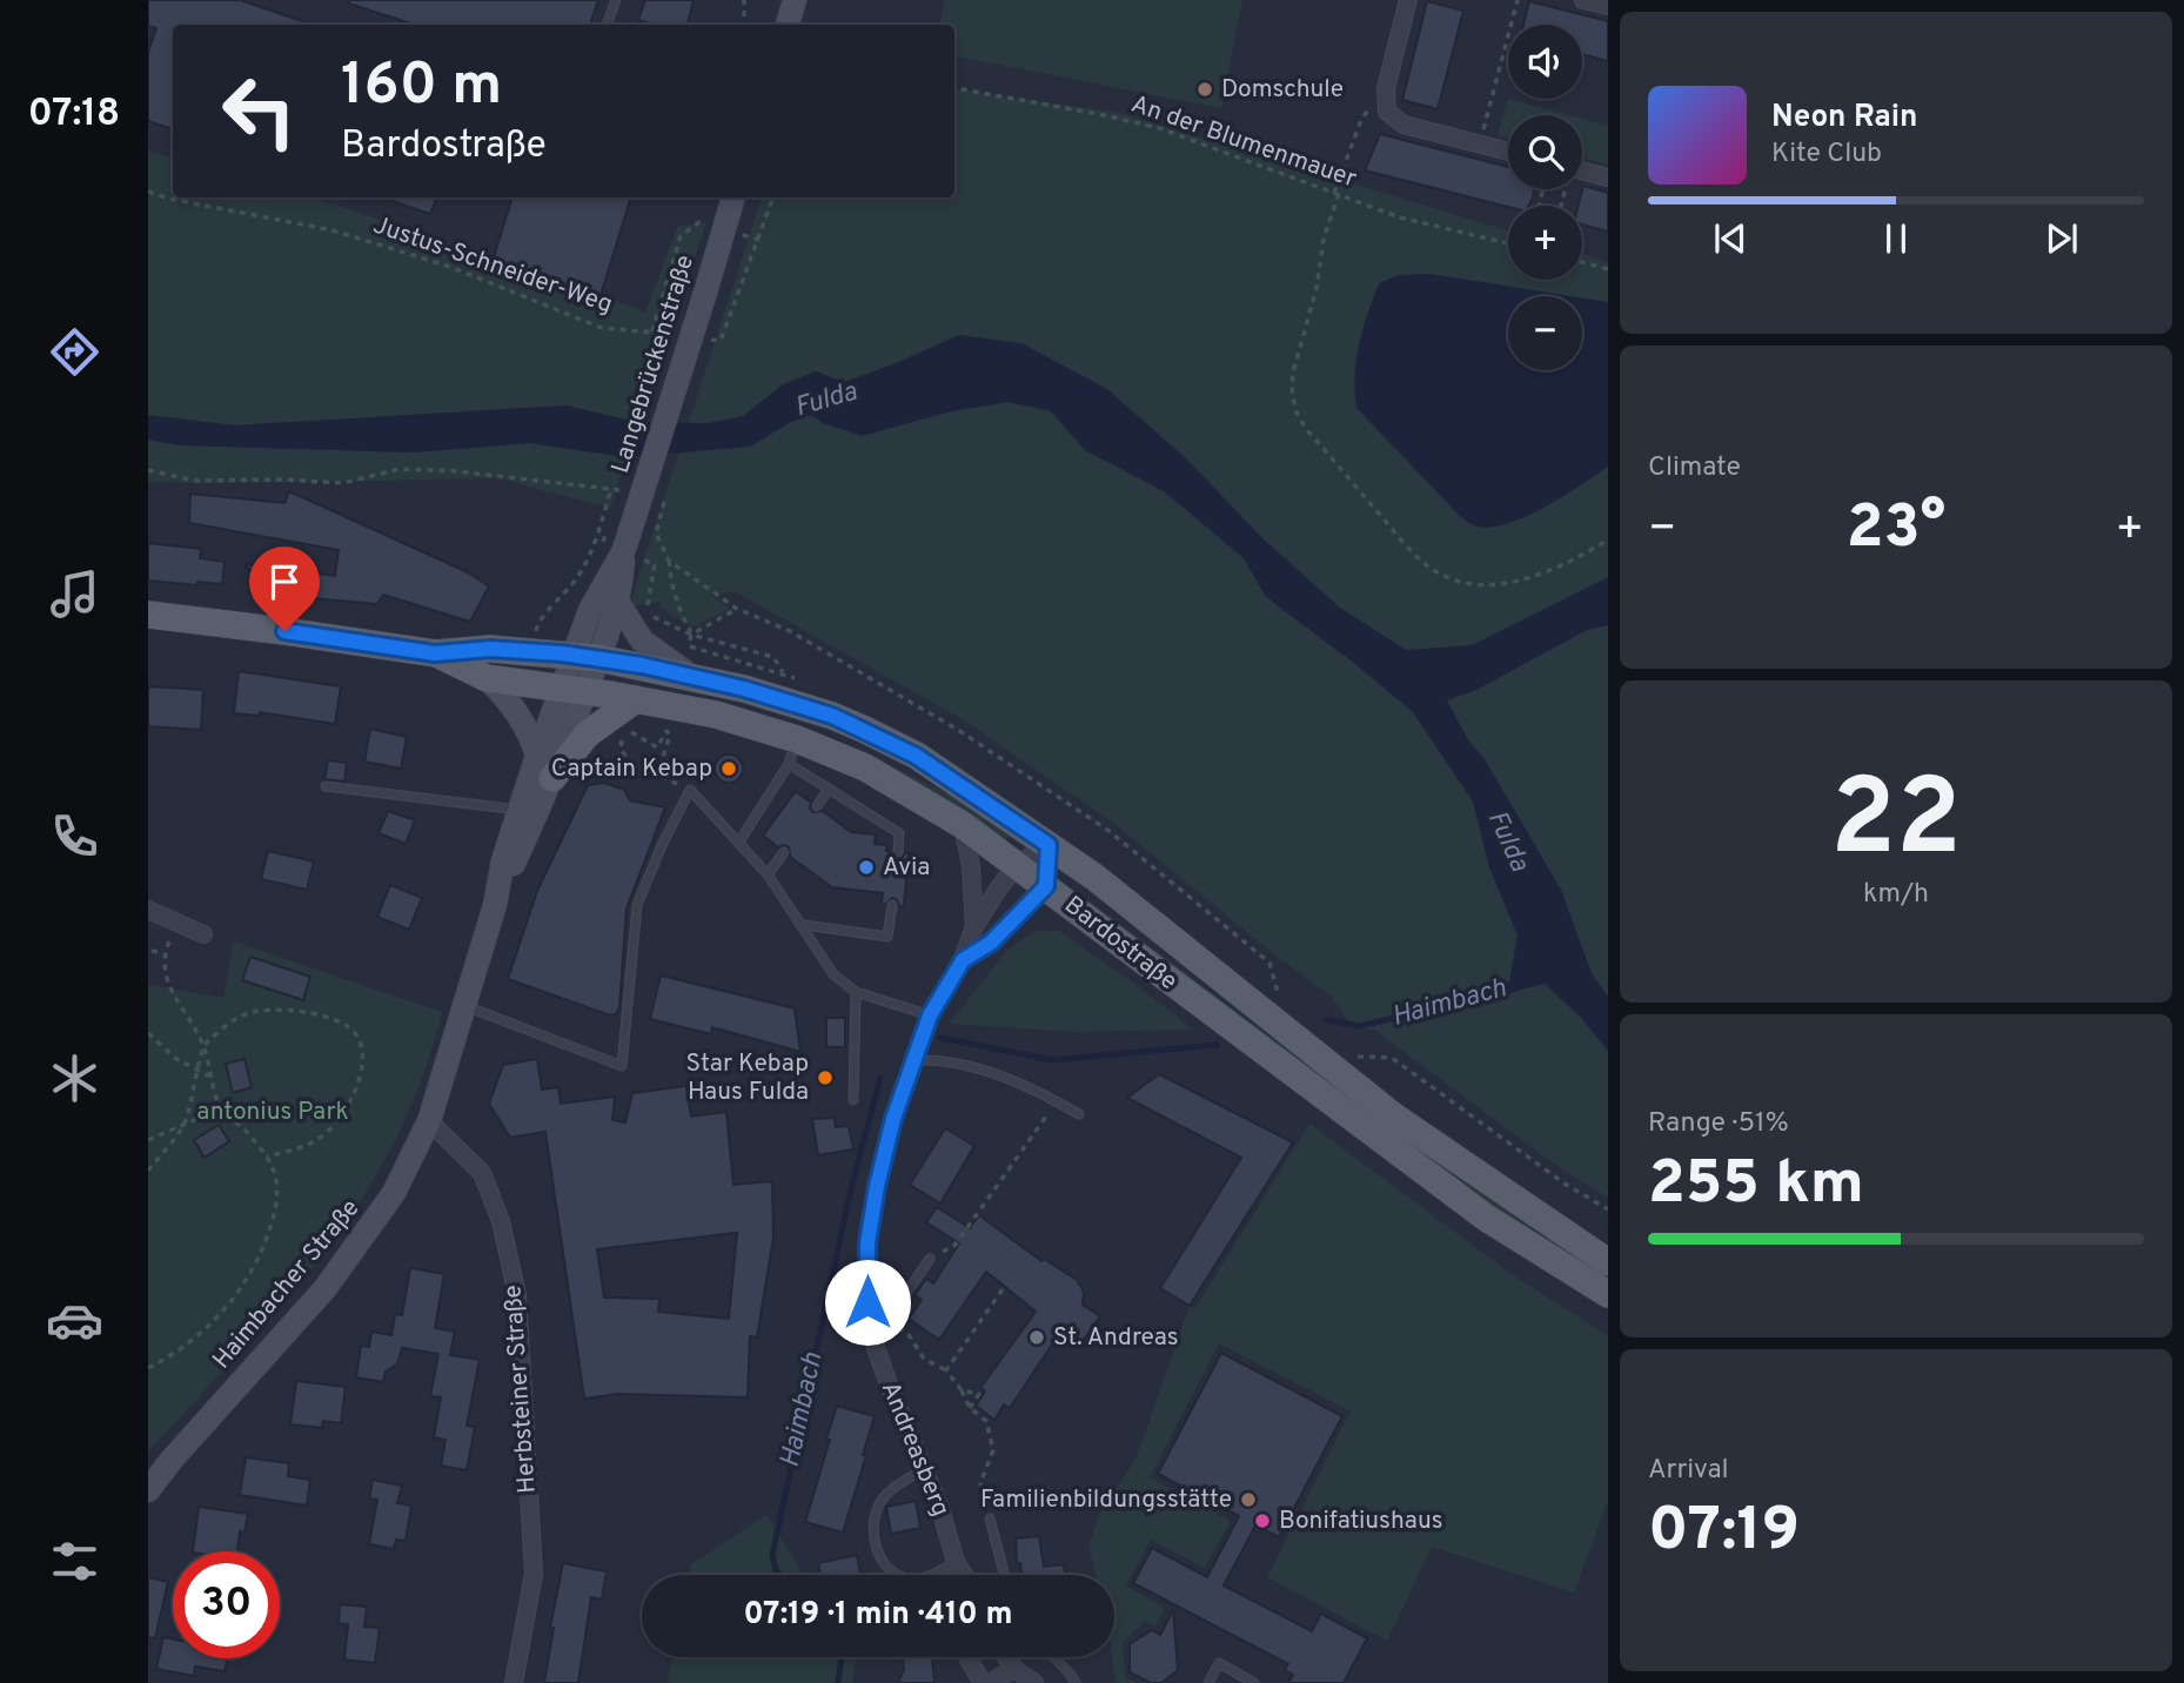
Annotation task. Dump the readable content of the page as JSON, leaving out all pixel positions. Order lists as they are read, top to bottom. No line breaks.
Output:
{"streets":{"main road":["Langebrückenstraße","Bardostraße","Haimbacher Straße"],"street":["Herbsteiner Straße","Andreasberg"],"path":["An der Blumenmauer","Justus-Schneider-Weg"]},"crossings":[["Langebrückenstraße","Bardostraße"],["Bardostraße","Haimbacher Straße"],["Bardostraße","Andreasberg"],["Haimbacher Straße","Herbsteiner Straße"]],"water":["Fulda","Haimbach"],"parks":["antonius Park"],"places":["Domschule","Captain Kebap","Avia","Star Kebap Haus Fulda","St. Andreas","Familienbildungsstätte","Bonifatiushaus"],"page":{"tabs":"07:18","map_buttons":["+","−"],"turn":["160 m","Bardostraße"],"song":["Neon Rain","Kite Club"],"tile":["Climate",["22","km/h"],["Range · 51%","255 km"],["Arrival","07:19"]],"heat":["−","23°","+"],"limit":"30","trip":"07:19 · 1 min · 410 m"}}
